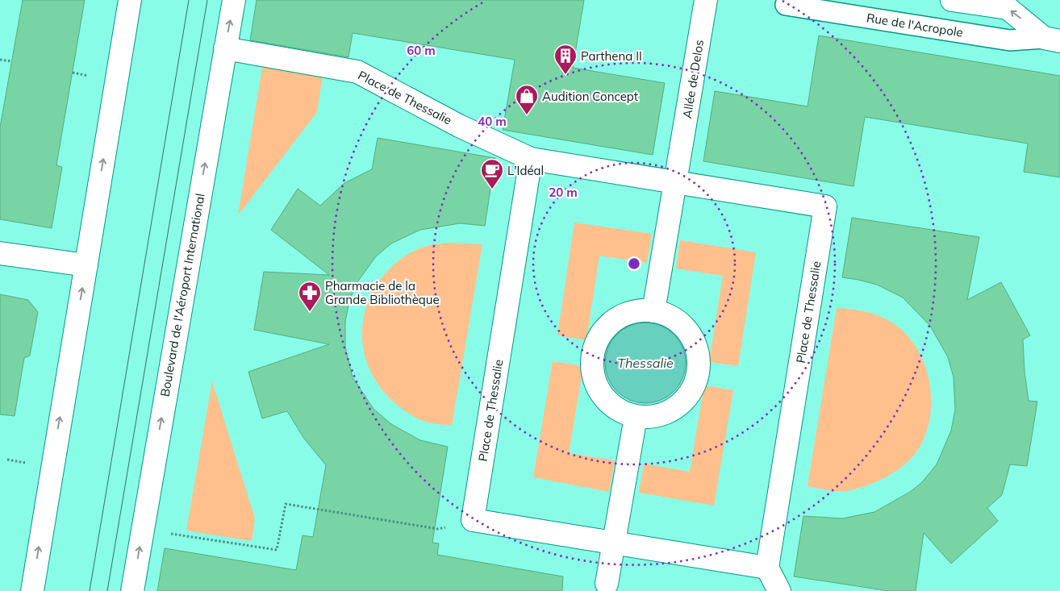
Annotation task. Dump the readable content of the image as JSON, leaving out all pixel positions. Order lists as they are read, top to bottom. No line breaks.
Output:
{"streets":{"street":["Rue de l'Acropole","Allée de Delos","Place de Thessalie","Boulevard de l'Aéroport International"]},"crossings":[["Allée de Delos","Place de Thessalie"],["Place de Thessalie","Boulevard de l'Aéroport International"]],"water":["Thessalie"],"places":{"building":["Parthena II"],"shop":["Audition Concept"],"cafe":["L'Idéal"],"pharmacy":["Pharmacie de la Grande Bibliothèque"]},"rings":["60 m","40 m","20 m"]}
